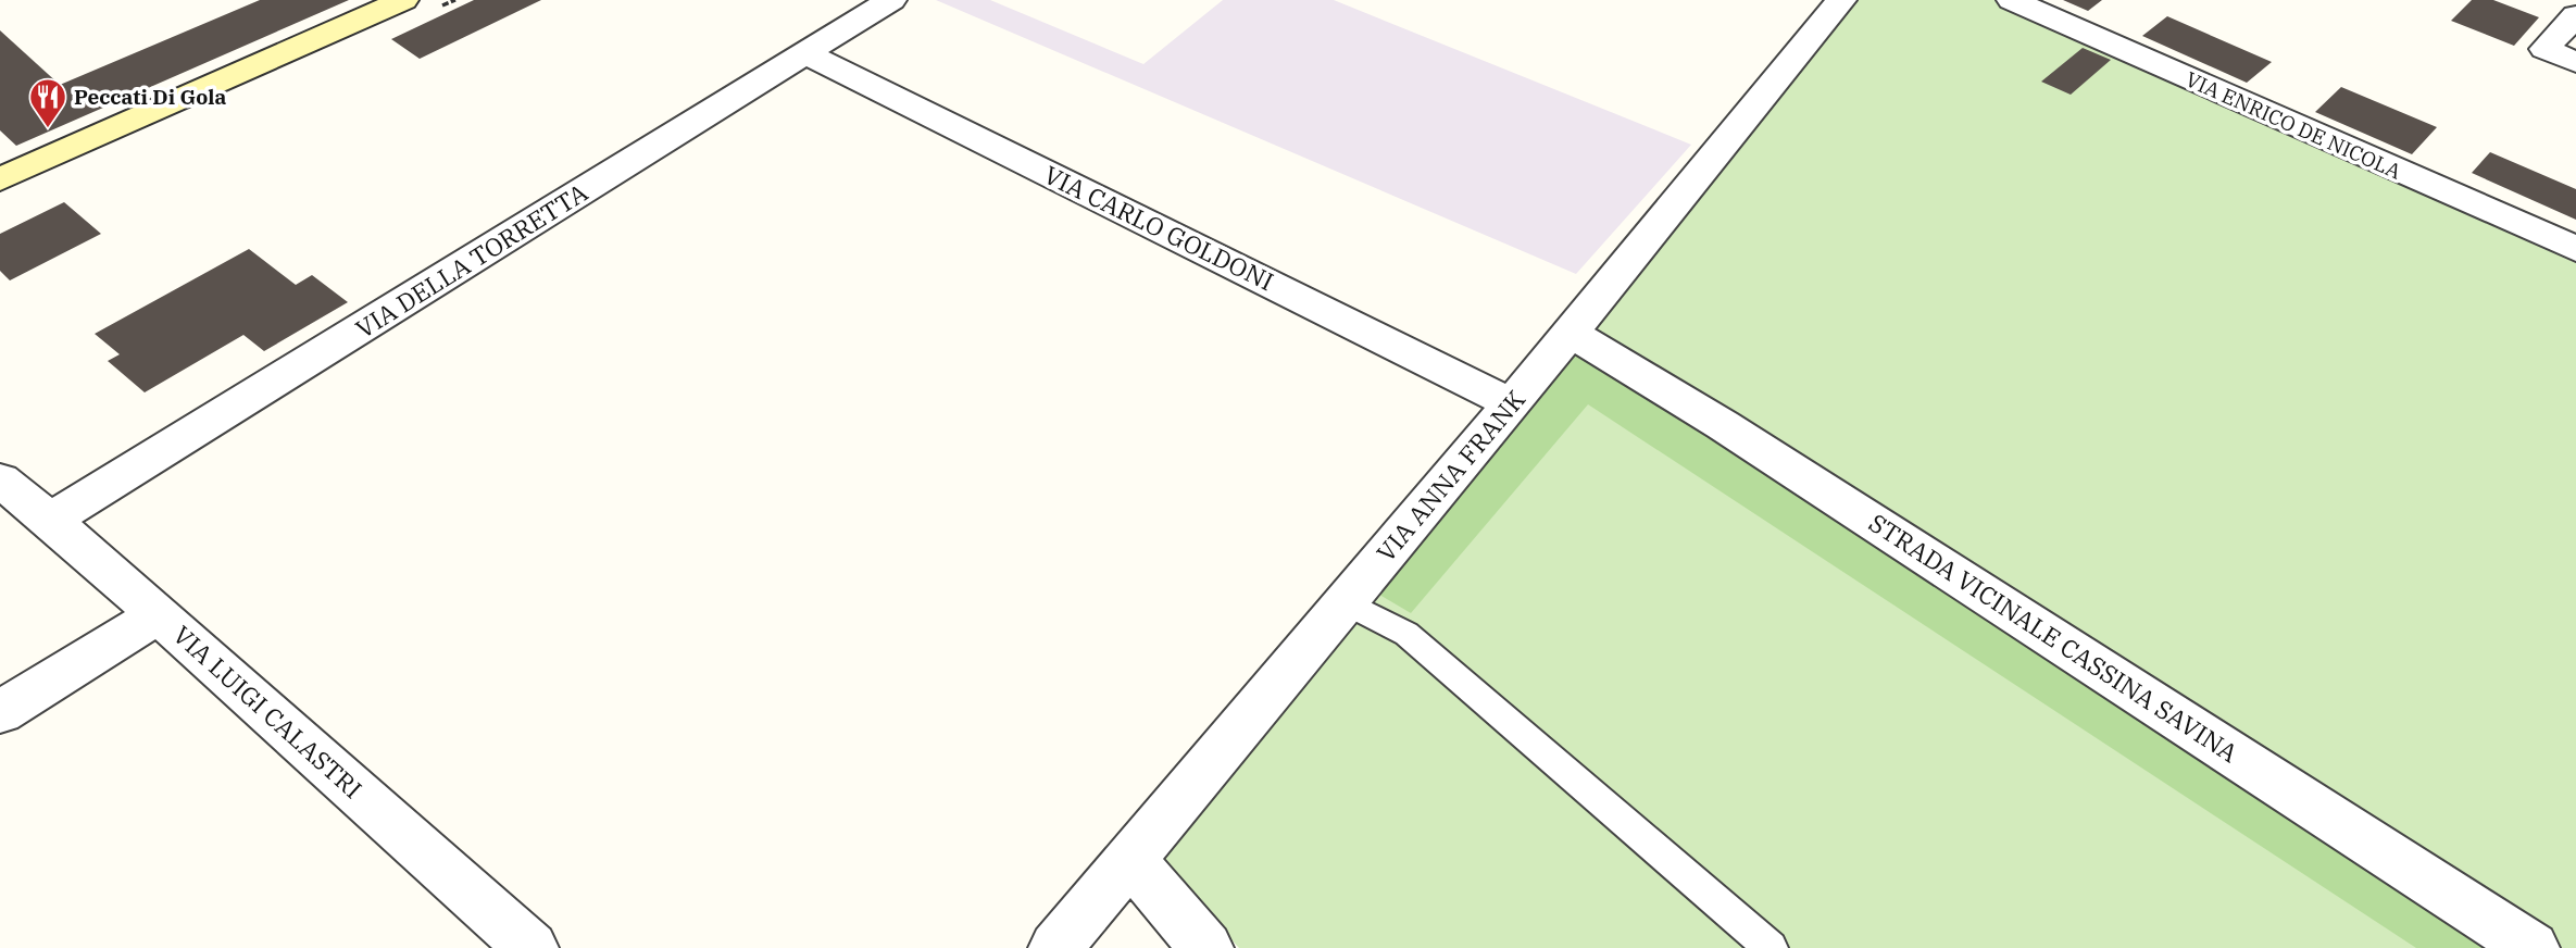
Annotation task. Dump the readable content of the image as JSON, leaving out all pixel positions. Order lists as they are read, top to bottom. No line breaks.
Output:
{"streets":{"street":["VIA ENRICO DE NICOLA","VIA CARLO GOLDONI","VIA DELLA TORRETTA","VIA ANNA FRANK","STRADA VICINALE CASSINA SAVINA","VIA LUIGI CALASTRI"]},"crossings":[["VIA CARLO GOLDONI","VIA DELLA TORRETTA"],["VIA CARLO GOLDONI","VIA ANNA FRANK"],["VIA DELLA TORRETTA","VIA LUIGI CALASTRI"],["VIA ANNA FRANK","STRADA VICINALE CASSINA SAVINA"]],"places":{"restaurant":["Peccati Di Gola"]}}
